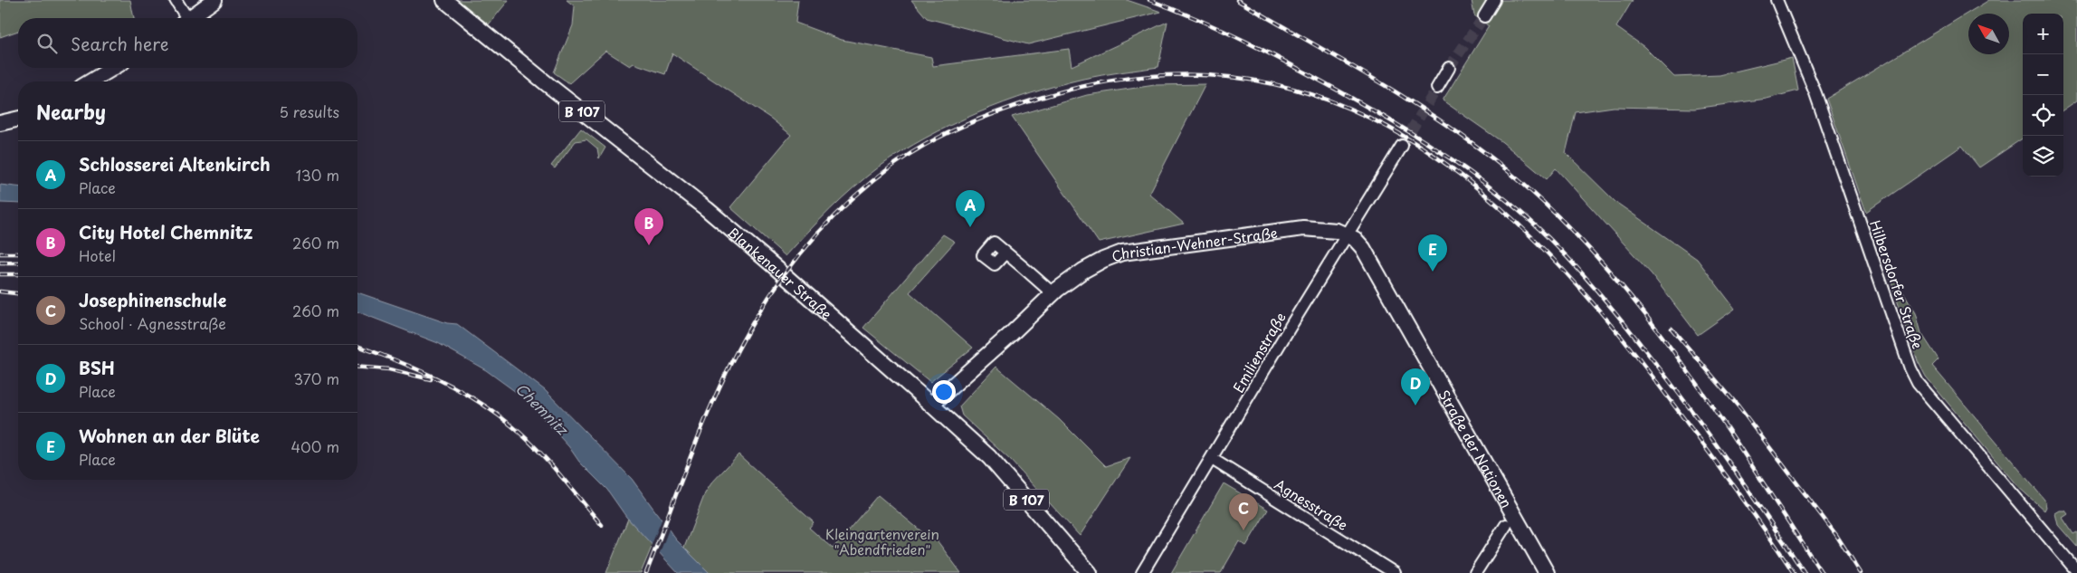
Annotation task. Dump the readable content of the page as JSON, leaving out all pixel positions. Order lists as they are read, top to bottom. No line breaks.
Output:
{"streets":{"main road":["B 107","Christian-Wehner-Straße","Blankenauer Straße","Straße der Nationen"],"street":["Hilbersdorfer Straße","Emilienstraße","Agnesstraße"]},"crossings":[["Christian-Wehner-Straße","Blankenauer Straße"],["Christian-Wehner-Straße","Emilienstraße"],["Christian-Wehner-Straße","Straße der Nationen"],["Emilienstraße","Straße der Nationen"],["Emilienstraße","Agnesstraße"]],"water":["Chemnitz"],"parks":["Kleingartenverein \"Abendfrieden\""],"north":"top left","page":{"map_buttons":["+","−"],"search":"Search here","heading":["Nearby","5 results"],"list":[{"mark":"A","name":"Schlosserei Altenkirch","note":"Place","value":"130 m"},{"mark":"B","name":"City Hotel Chemnitz","note":"Hotel","value":"260 m"},{"mark":"C","name":"Josephinenschule","note":"School · Agnesstraße","value":"260 m"},{"mark":"D","name":"BSH","note":"Place","value":"370 m"},{"mark":"E","name":"Wohnen an der Blüte","note":"Place","value":"400 m"}],"pins":["A","B","E","D","C"]}}
